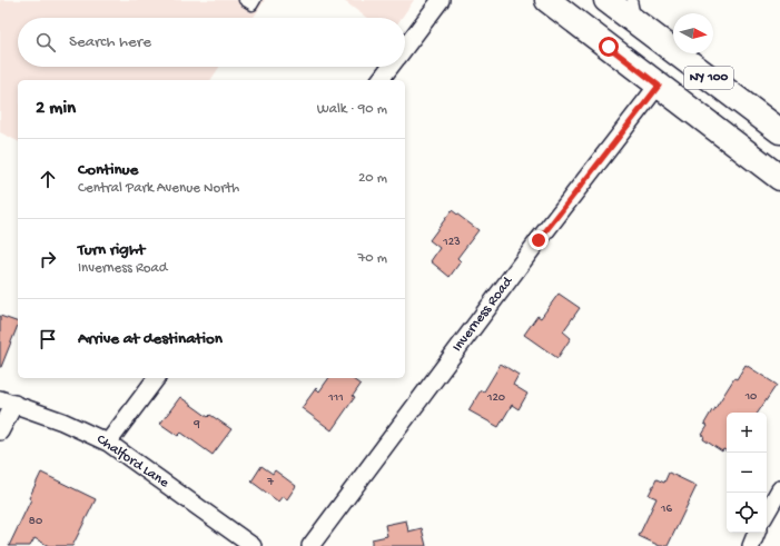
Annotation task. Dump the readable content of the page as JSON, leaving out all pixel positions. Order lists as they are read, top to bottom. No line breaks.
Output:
{"streets":{"main road":["NY 100"],"street":["Inverness Road","Chalford Lane"]},"crossings":[["NY 100","Inverness Road"]],"house_numbers":["123","10","111","120","9","7","16","80"],"north":"right","page":{"search":"Search here","heading":["2 min","Walk · 90 m"],"list":[["Continue","Central Park Avenue North","20 m"],["Turn right","Inverness Road","70 m"],"Arrive at destination"],"map_buttons":["+","−"]}}
